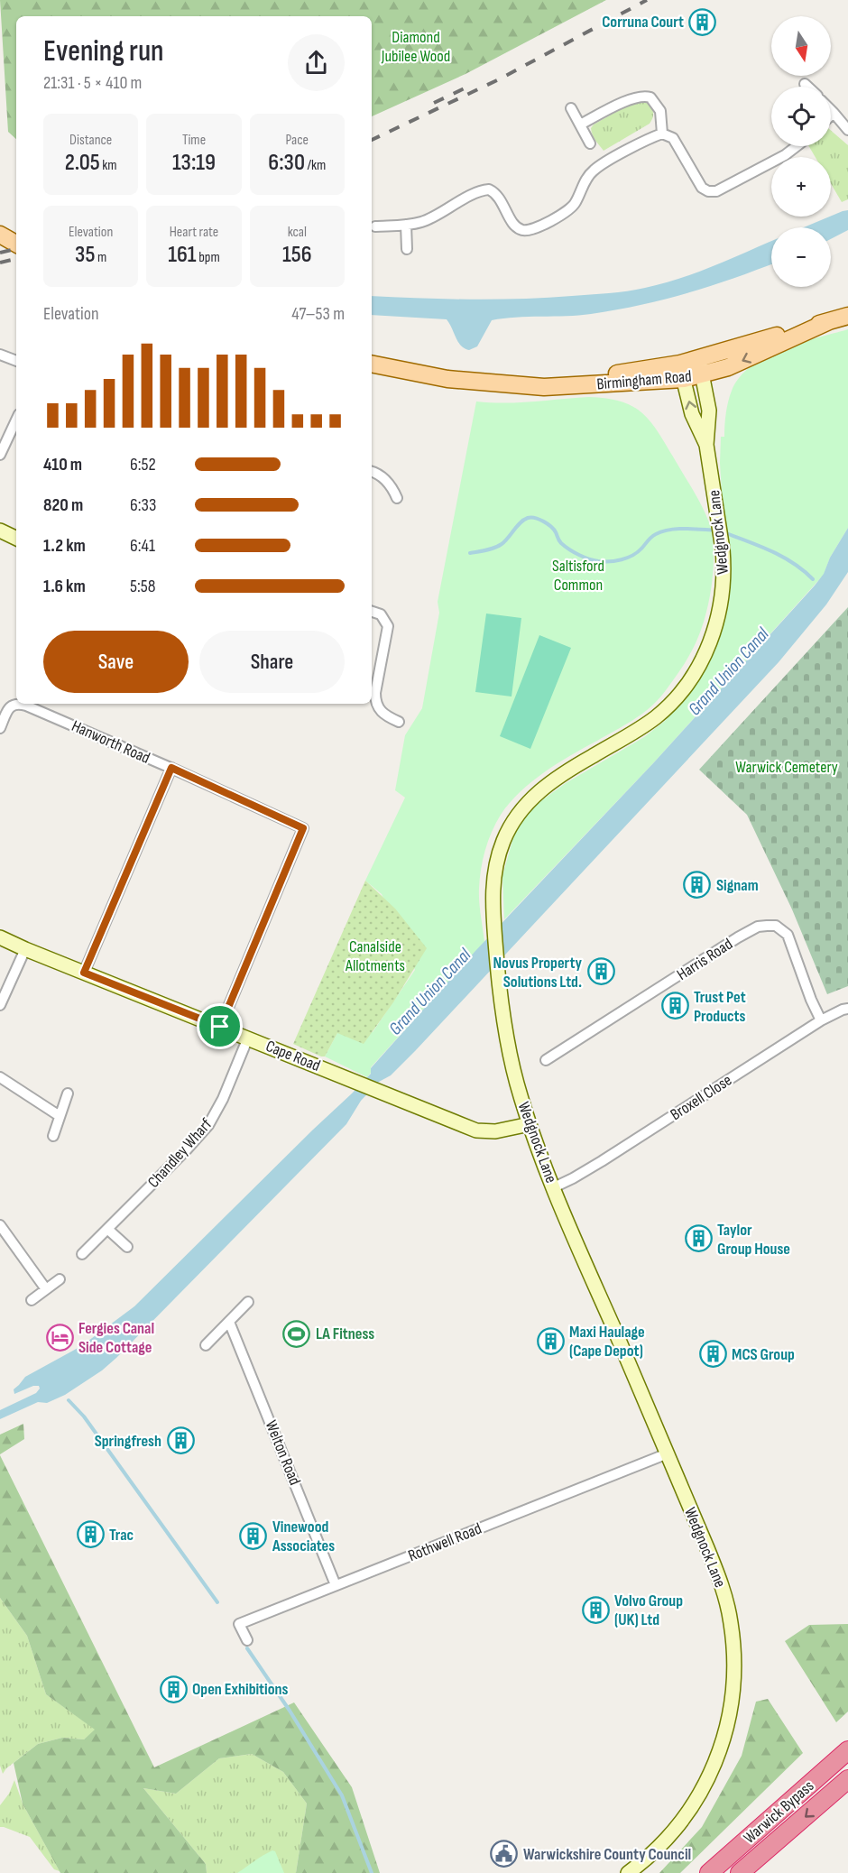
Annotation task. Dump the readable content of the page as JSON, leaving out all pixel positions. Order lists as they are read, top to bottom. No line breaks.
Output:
{"streets":{"highway":["Warwick Bypass"],"main road":["Birmingham Road"],"street":["Wedgnock Lane","Hanworth Road","Harris Road","Cape Road","Broxell Close","Chandley Wharf","Welton Road","Rothwell Road"]},"crossings":[["Birmingham Road","Wedgnock Lane"],["Wedgnock Lane","Cape Road"],["Wedgnock Lane","Broxell Close"],["Wedgnock Lane","Rothwell Road"],["Hanworth Road","Cape Road"],["Harris Road","Broxell Close"],["Cape Road","Chandley Wharf"],["Welton Road","Rothwell Road"]],"water":["Grand Union Canal"],"parks":["Diamond Jubilee Wood","Saltisford Common","Warwick Cemetery","Canalside Allotments"],"places":{"building":["Corruna Court","Signam","Novus Property Solutions Ltd.","Trust Pet Products","Taylor Group House","Maxi Haulage (Cape Depot)","MCS Group","Springfresh","Trac","Vinewood Associates","Volvo Group (UK) Ltd","Open Exhibitions"],"sports":["LA Fitness"],"hotel":["Fergies Canal Side Cottage"],"public building":["Warwickshire County Council"]},"north":"bottom","page":{"map_buttons":["+","−"],"heading":["Evening run","21:31 · 5 × 410 m"],"stats":[["Distance","2.05 km"],["Time","13:19"],["Pace","6:30 /km"],["Elevation","35 m"],["Heart rate","161 bpm"],["kcal","156"]],"chart":["Elevation","47–53 m"],"list":[{"name":"410 m","note":"6:52"},{"name":"820 m","note":"6:33"},{"name":"1.2 km","note":"6:41"},{"name":"1.6 km","note":"5:58"}],"buttons":["Save","Share"]}}
